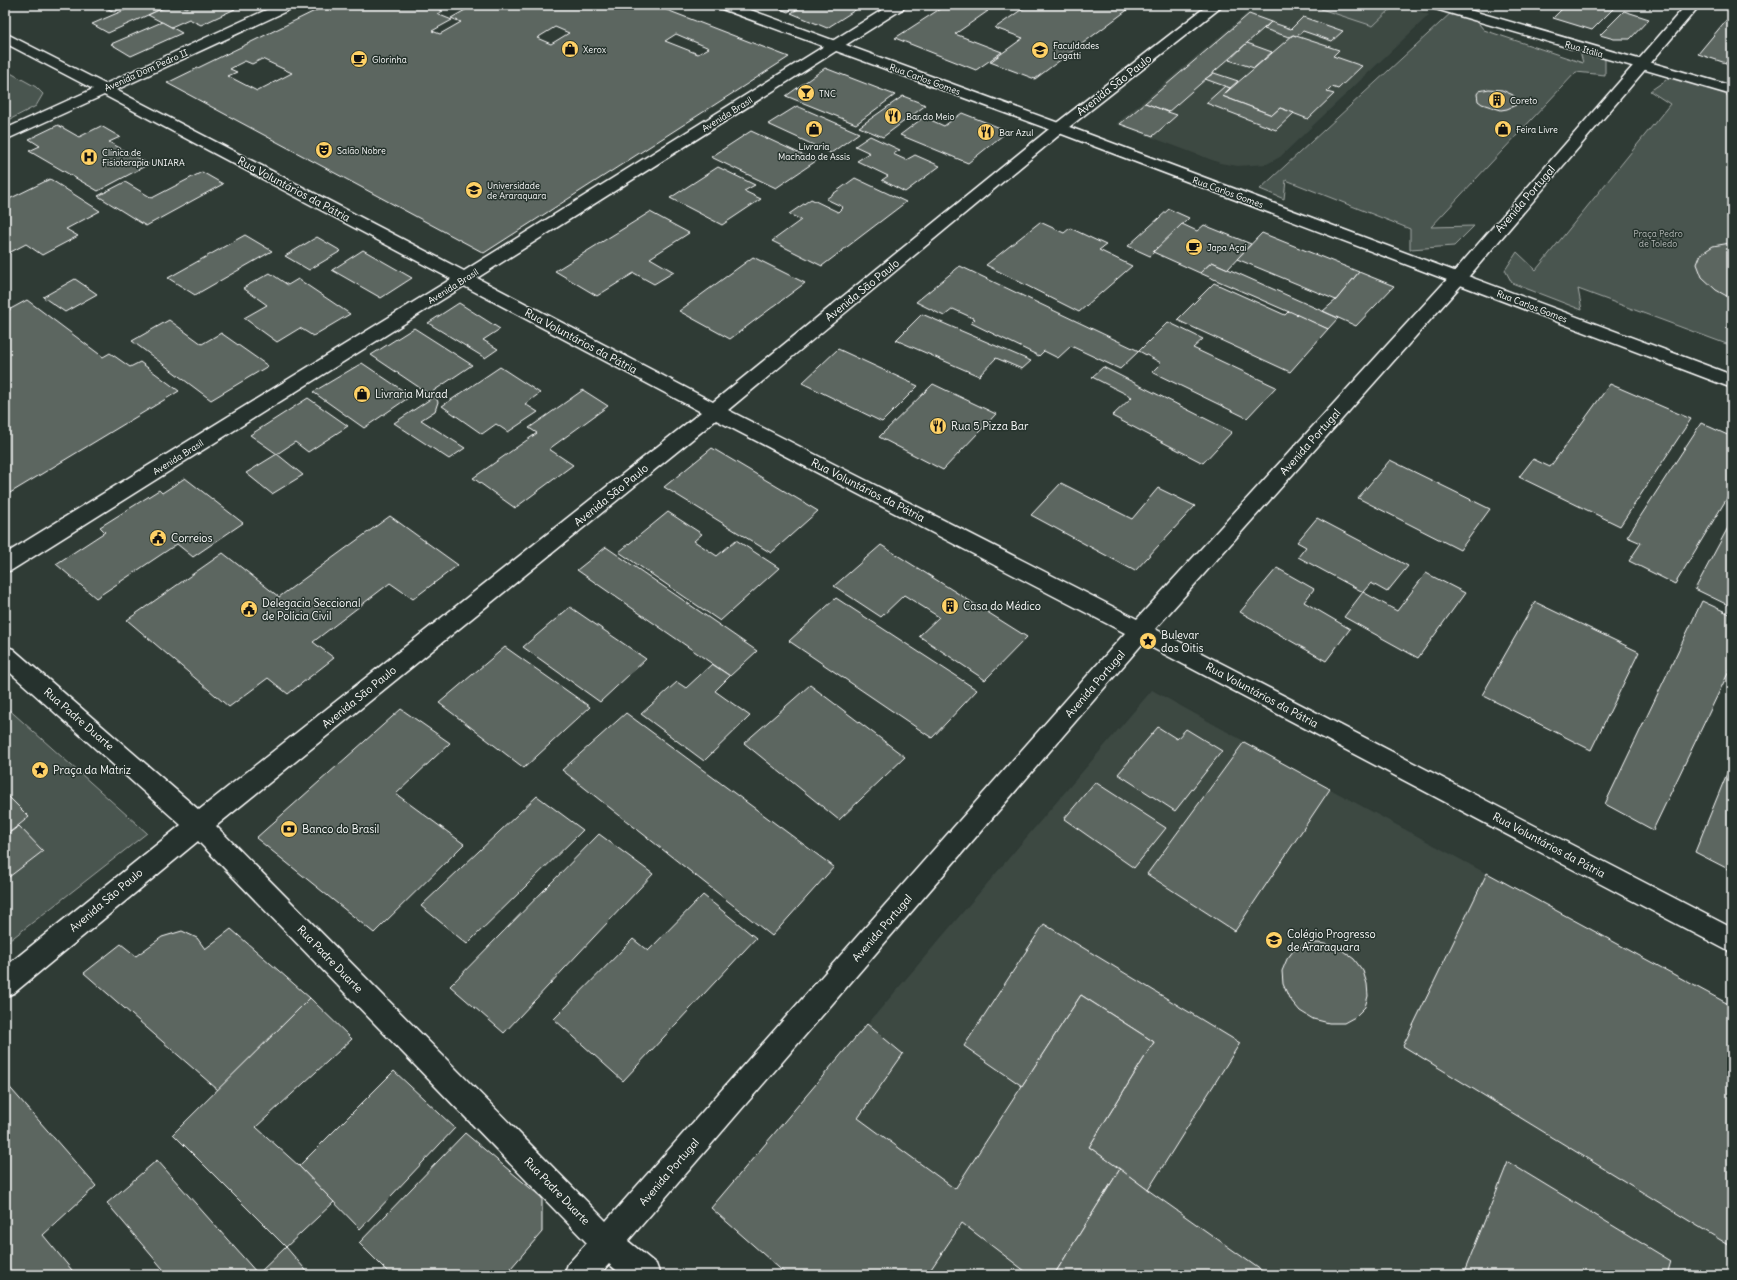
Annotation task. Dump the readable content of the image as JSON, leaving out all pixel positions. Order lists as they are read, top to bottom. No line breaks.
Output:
{"streets":{"street":["Rua Itália","Avenida Dom Pedro II","Rua Carlos Gomes","Avenida São Paulo","Avenida Brasil","Rua Voluntários da Pátria","Avenida Portugal","Rua Padre Duarte"]},"crossings":[["Rua Itália","Avenida Portugal"],["Avenida Dom Pedro II","Rua Voluntários da Pátria"],["Rua Carlos Gomes","Avenida São Paulo"],["Rua Carlos Gomes","Avenida Brasil"],["Rua Carlos Gomes","Avenida Portugal"],["Avenida São Paulo","Rua Voluntários da Pátria"],["Avenida São Paulo","Rua Padre Duarte"],["Avenida Brasil","Rua Voluntários da Pátria"],["Rua Voluntários da Pátria","Avenida Portugal"],["Avenida Portugal","Rua Padre Duarte"]],"parks":["Praça Pedro de Toledo"],"places":{"shop":["Xerox","Livraria Machado de Assis","Feira Livre","Livraria Murad"],"school or university":["Faculdades Logatti","Universidade de Araraquara","Colégio Progresso de Araraquara"],"cafe":["Glorinha","Japa Açaí"],"bar":["TNC"],"building":["Coreto","Casa do Médico"],"restaurant":["Bar do Meio","Bar Azul","Rua 5 Pizza Bar"],"theatre":["Salão Nobre"],"hospital":["Clínica de Fisioterapia UNIARA"],"public building":["Correios","Delegacia Seccional de Polícia Civil"],"place":["Bulevar dos Oitis","Praça da Matriz"],"bank":["Banco do Brasil"]}}
